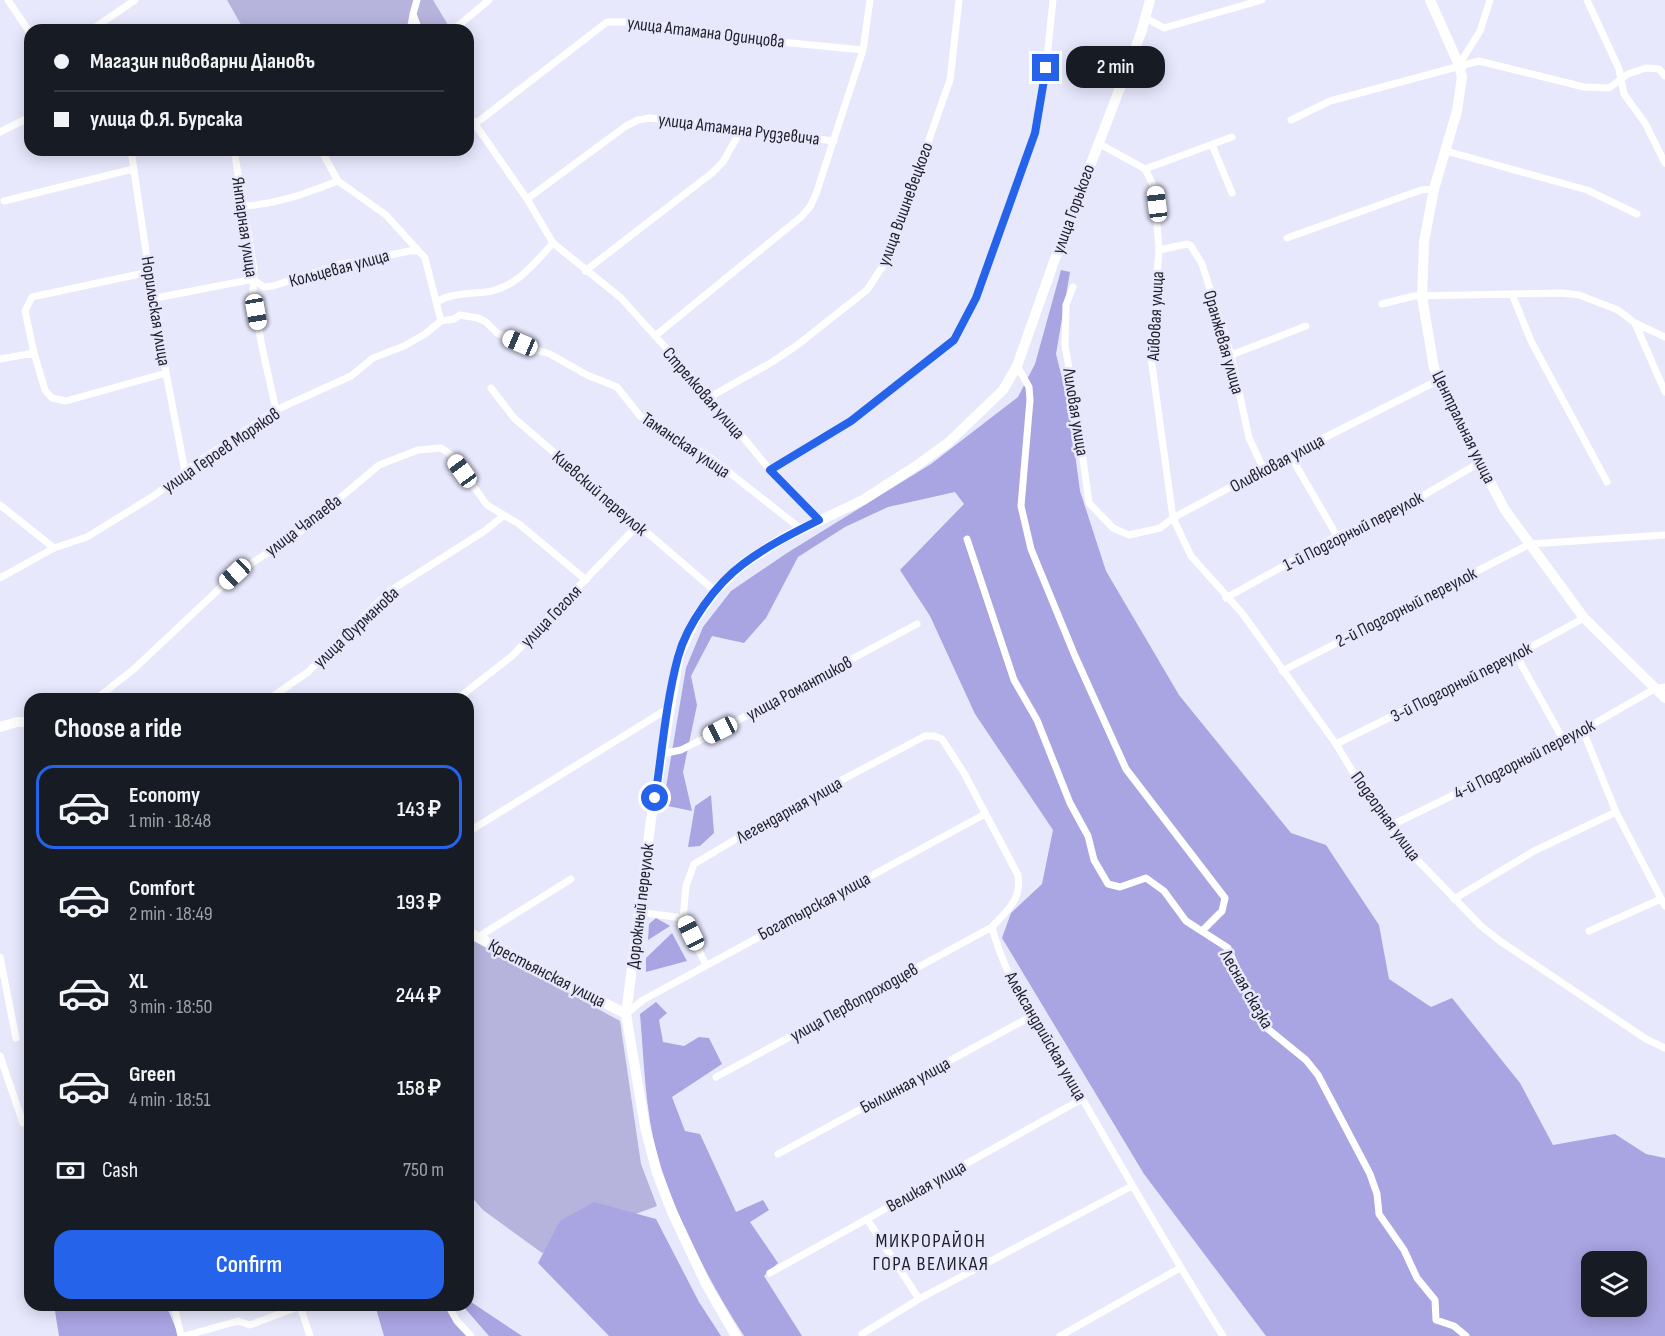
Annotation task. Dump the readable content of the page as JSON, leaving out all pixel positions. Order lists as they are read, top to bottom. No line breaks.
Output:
{"streets":{"main road":["улица Горького","Центральная улица","Дорожный переулок","Крестьянская улица"],"street":["улица Атамана Одинцова","улица Атамана Рудзевича","улица Вишневецкого","Янтарная улица","Кольцевая улица","Норильская улица","Айвовая улица","Оранжевая улица","Стрелковая улица","Лиловая улица","Таманская улица","улица Героев Моряков","Оливковая улица","Киевский переулок","улица Чапаева","1-й Подгорный переулок","2-й Подгорный переулок","улица Гоголя","улица Фурманова","3-й Подгорный переулок","улица Романтиков","4-й Подгорный переулок","Легендарная улица","Подгорная улица","Богатырская улица","Лесная сказка","улица Первопроходцев","Александрийская улица","Былинная улица","Великая улица"]},"crossings":[["улица Атамана Одинцова","Стрелковая улица"],["улица Атамана Рудзевича","Стрелковая улица"],["улица Вишневецкого","Стрелковая улица"],["улица Горького","Стрелковая улица"],["улица Горького","Дорожный переулок"],["Янтарная улица","Кольцевая улица"],["Янтарная улица","улица Героев Моряков"],["Кольцевая улица","Норильская улица"],["Норильская улица","улица Героев Моряков"],["Айвовая улица","Оранжевая улица"],["Айвовая улица","Оливковая улица"],["Айвовая улица","Подгорная улица"],["Оранжевая улица","Оливковая улица"],["Стрелковая улица","Дорожный переулок"],["Лиловая улица","Оливковая улица"],["Центральная улица","Оливковая улица"],["Центральная улица","1-й Подгорный переулок"],["Центральная улица","2-й Подгорный переулок"],["Центральная улица","3-й Подгорный переулок"],["Центральная улица","4-й Подгорный переулок"],["Таманская улица","улица Героев Моряков"],["Таманская улица","Дорожный переулок"],["Оливковая улица","Подгорная улица"],["Киевский переулок","улица Гоголя"],["Киевский переулок","Дорожный переулок"],["улица Чапаева","улица Фурманова"],["1-й Подгорный переулок","Подгорная улица"],["2-й Подгорный переулок","Подгорная улица"],["3-й Подгорный переулок","Подгорная улица"],["улица Романтиков","Дорожный переулок"],["4-й Подгорный переулок","Подгорная улица"],["Легендарная улица","Богатырская улица"],["Дорожный переулок","Богатырская улица"],["Дорожный переулок","Крестьянская улица"],["Богатырская улица","Крестьянская улица"],["улица Первопроходцев","Александрийская улица"],["Александрийская улица","Былинная улица"],["Александрийская улица","Великая улица"]],"districts":["МИКРОРАЙОН ГОРА ВЕЛИКАЯ"],"page":{"banner":["Магазин пивоварни Дiановъ","улица Ф.Я. Бурсака"],"bubble":"2 min","heading":"Choose a ride","list":[{"name":"Economy","note":"1 min · 18:48","value":"143 ₽"},{"name":"Comfort","note":"2 min · 18:49","value":"193 ₽"},{"name":"XL","note":"3 min · 18:50","value":"244 ₽"},{"name":"Green","note":"4 min · 18:51","value":"158 ₽"}],"pay":["Cash","750 m"],"buttons":"Confirm"}}
